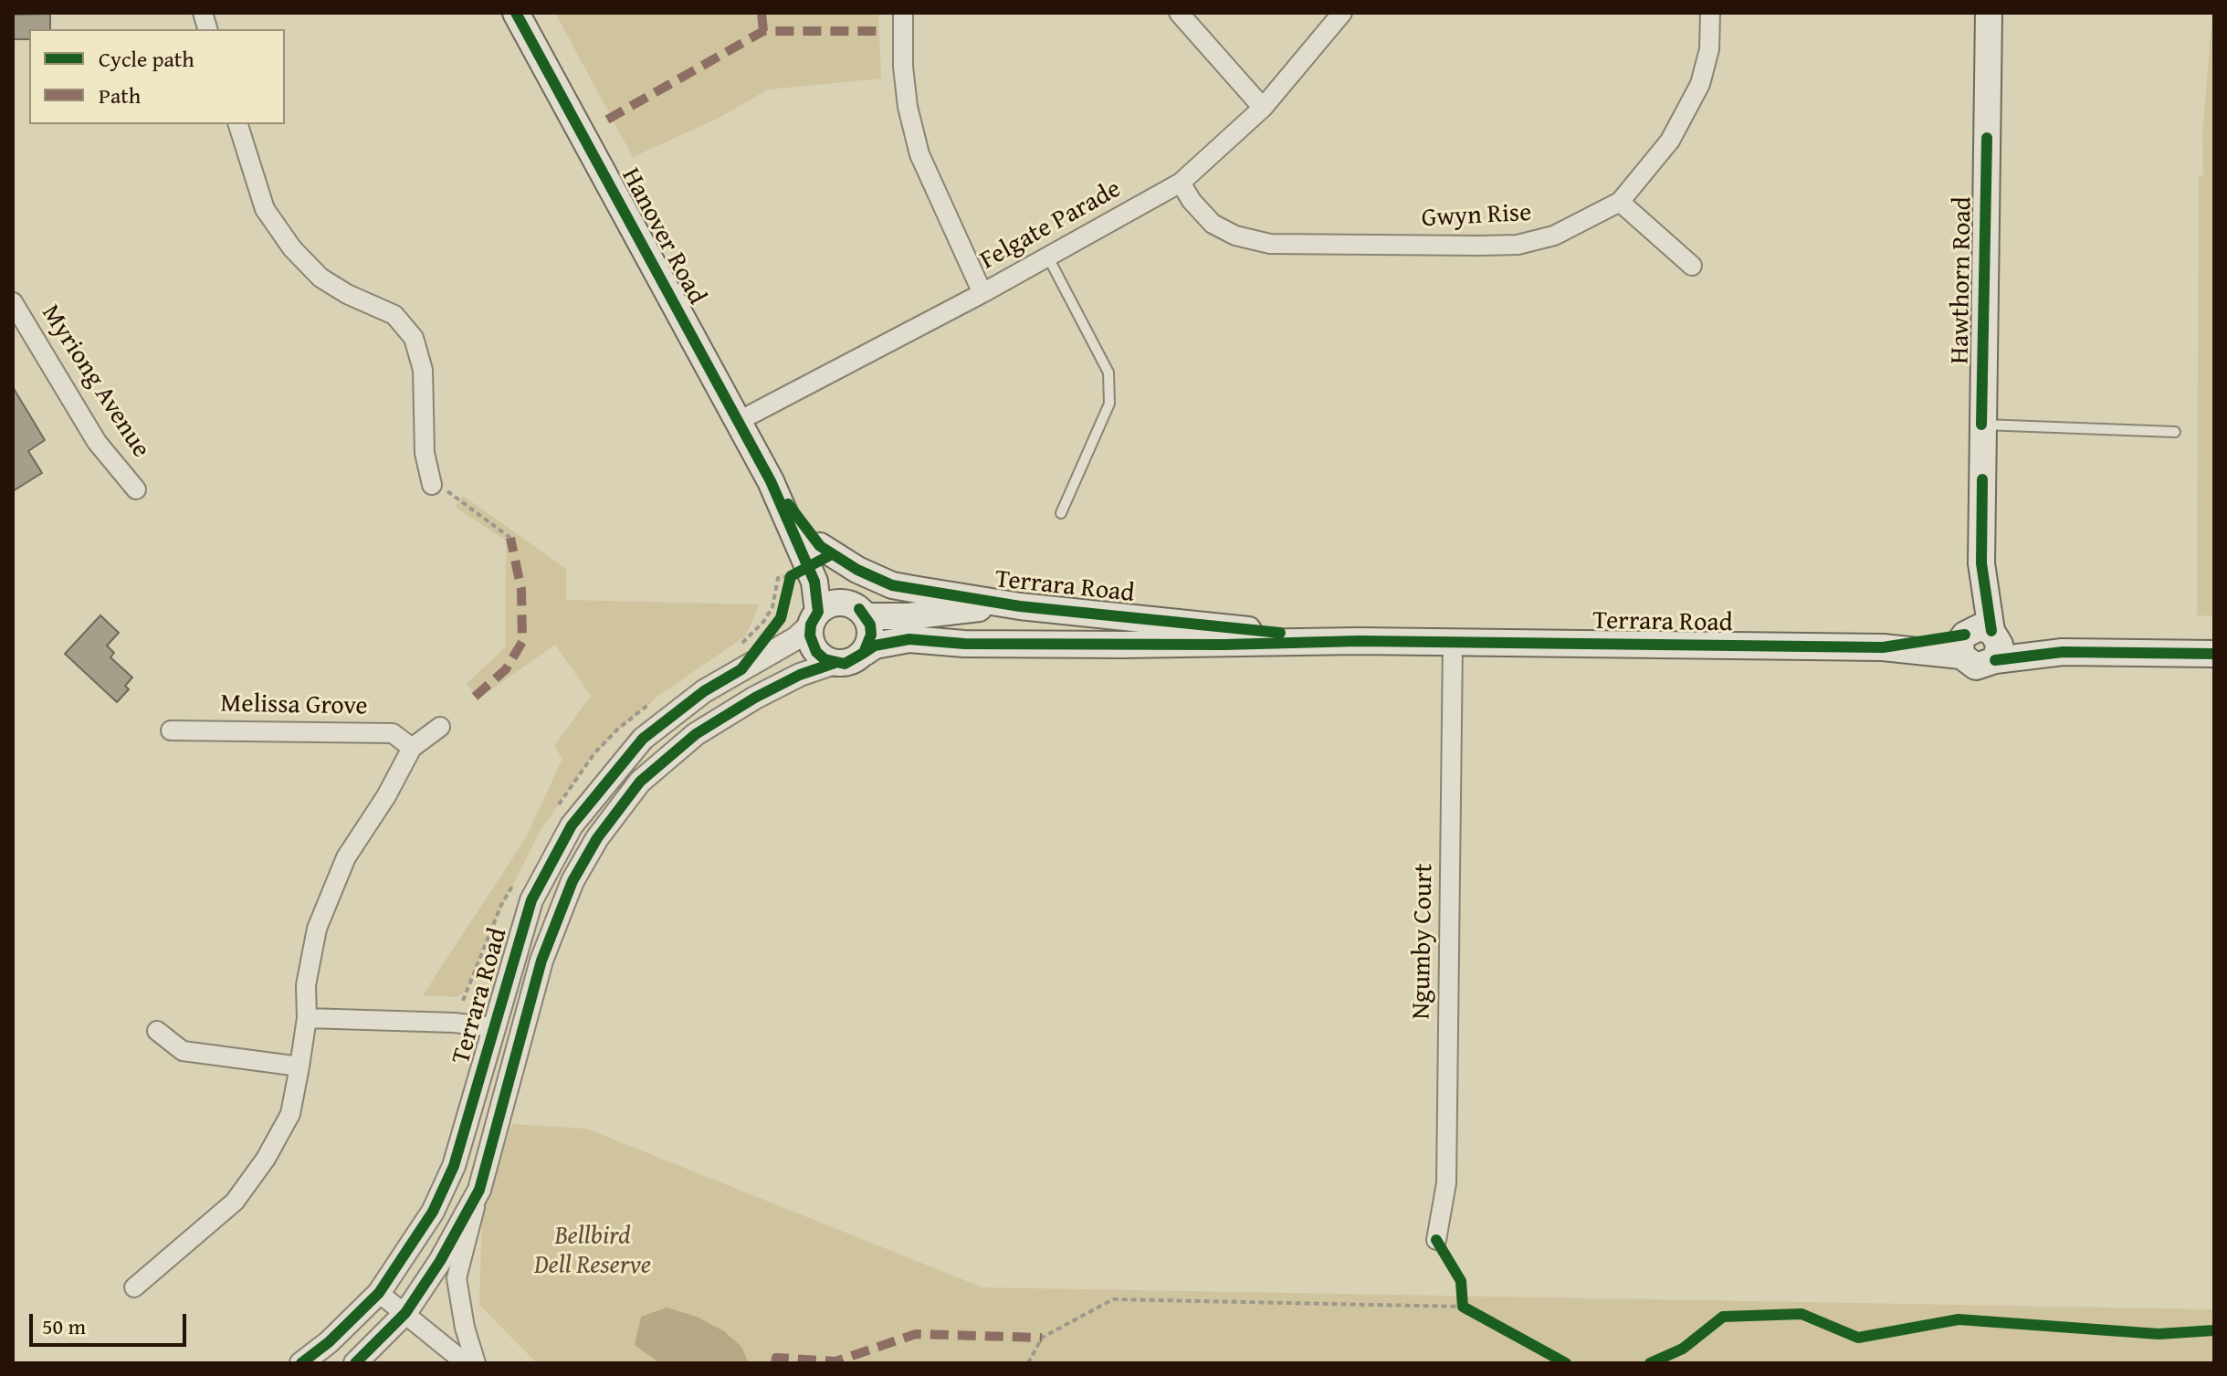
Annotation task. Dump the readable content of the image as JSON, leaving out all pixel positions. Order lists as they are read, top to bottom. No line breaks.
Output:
{"streets":{"main road":["Hanover Road","Hawthorn Road","Terrara Road"],"street":["Gwyn Rise","Felgate Parade","Myriong Avenue","Melissa Grove","Ngumby Court"]},"crossings":[["Gwyn Rise","Felgate Parade"],["Felgate Parade","Hanover Road"],["Hanover Road","Terrara Road"],["Hawthorn Road","Terrara Road"],["Terrara Road","Ngumby Court"]],"parks":["Bellbird Dell Reserve"],"legend":["Cycle path","Path"],"scale_bar":"50 m"}
